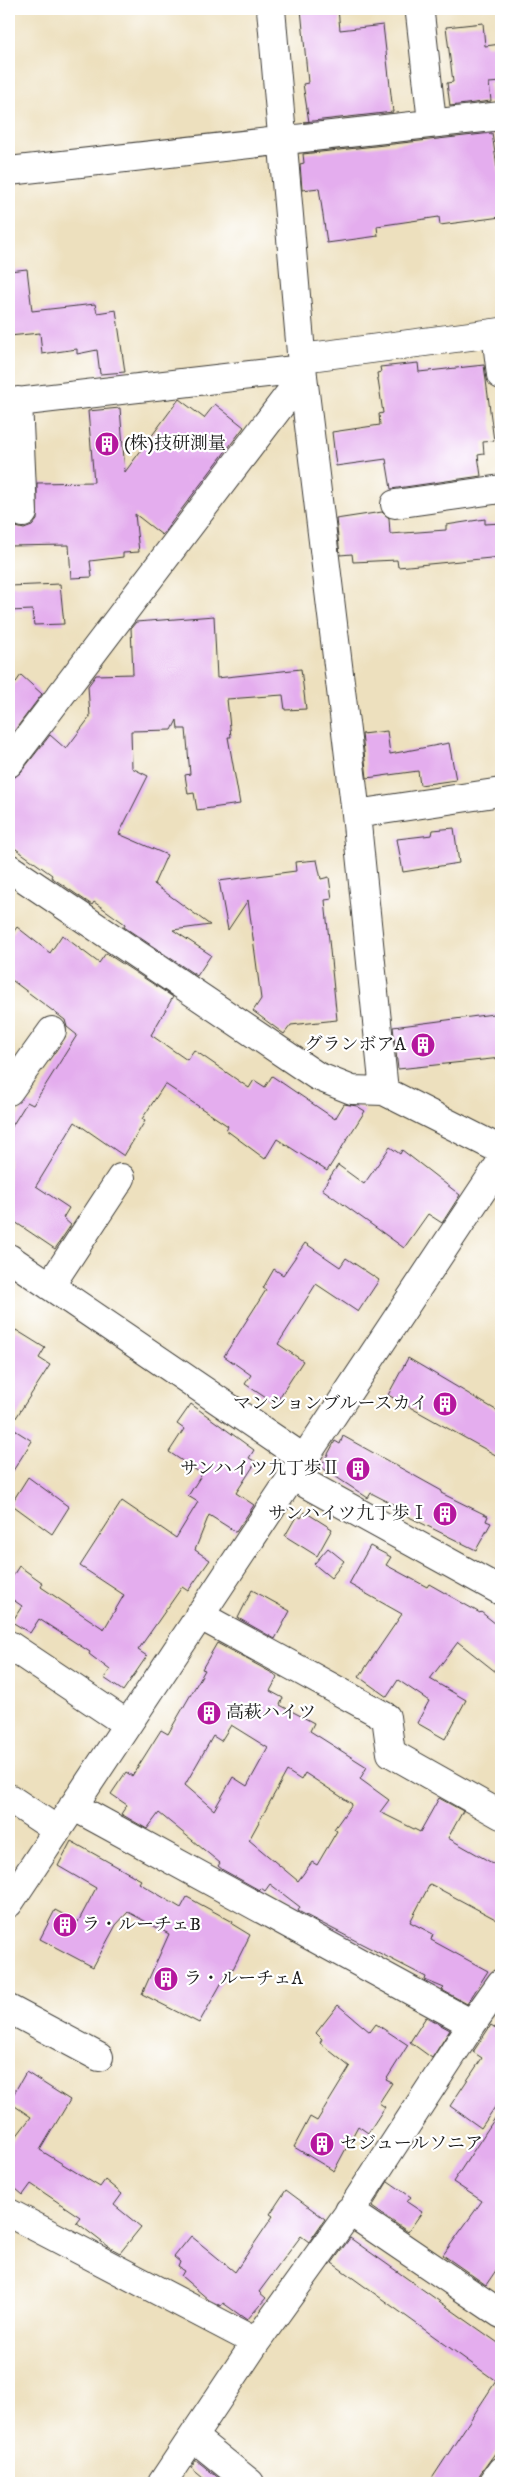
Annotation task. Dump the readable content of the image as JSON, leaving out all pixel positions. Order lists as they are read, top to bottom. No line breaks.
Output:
{"places":{"building":["(株)技研測量","グランボアA","マンションブルースカイ","サンハイツ九丁歩Ⅱ","サンハイツ九丁歩Ⅰ","高萩ハイツ","ラ・ルーチェB","ラ・ルーチェA","セジュールソニア"]}}
